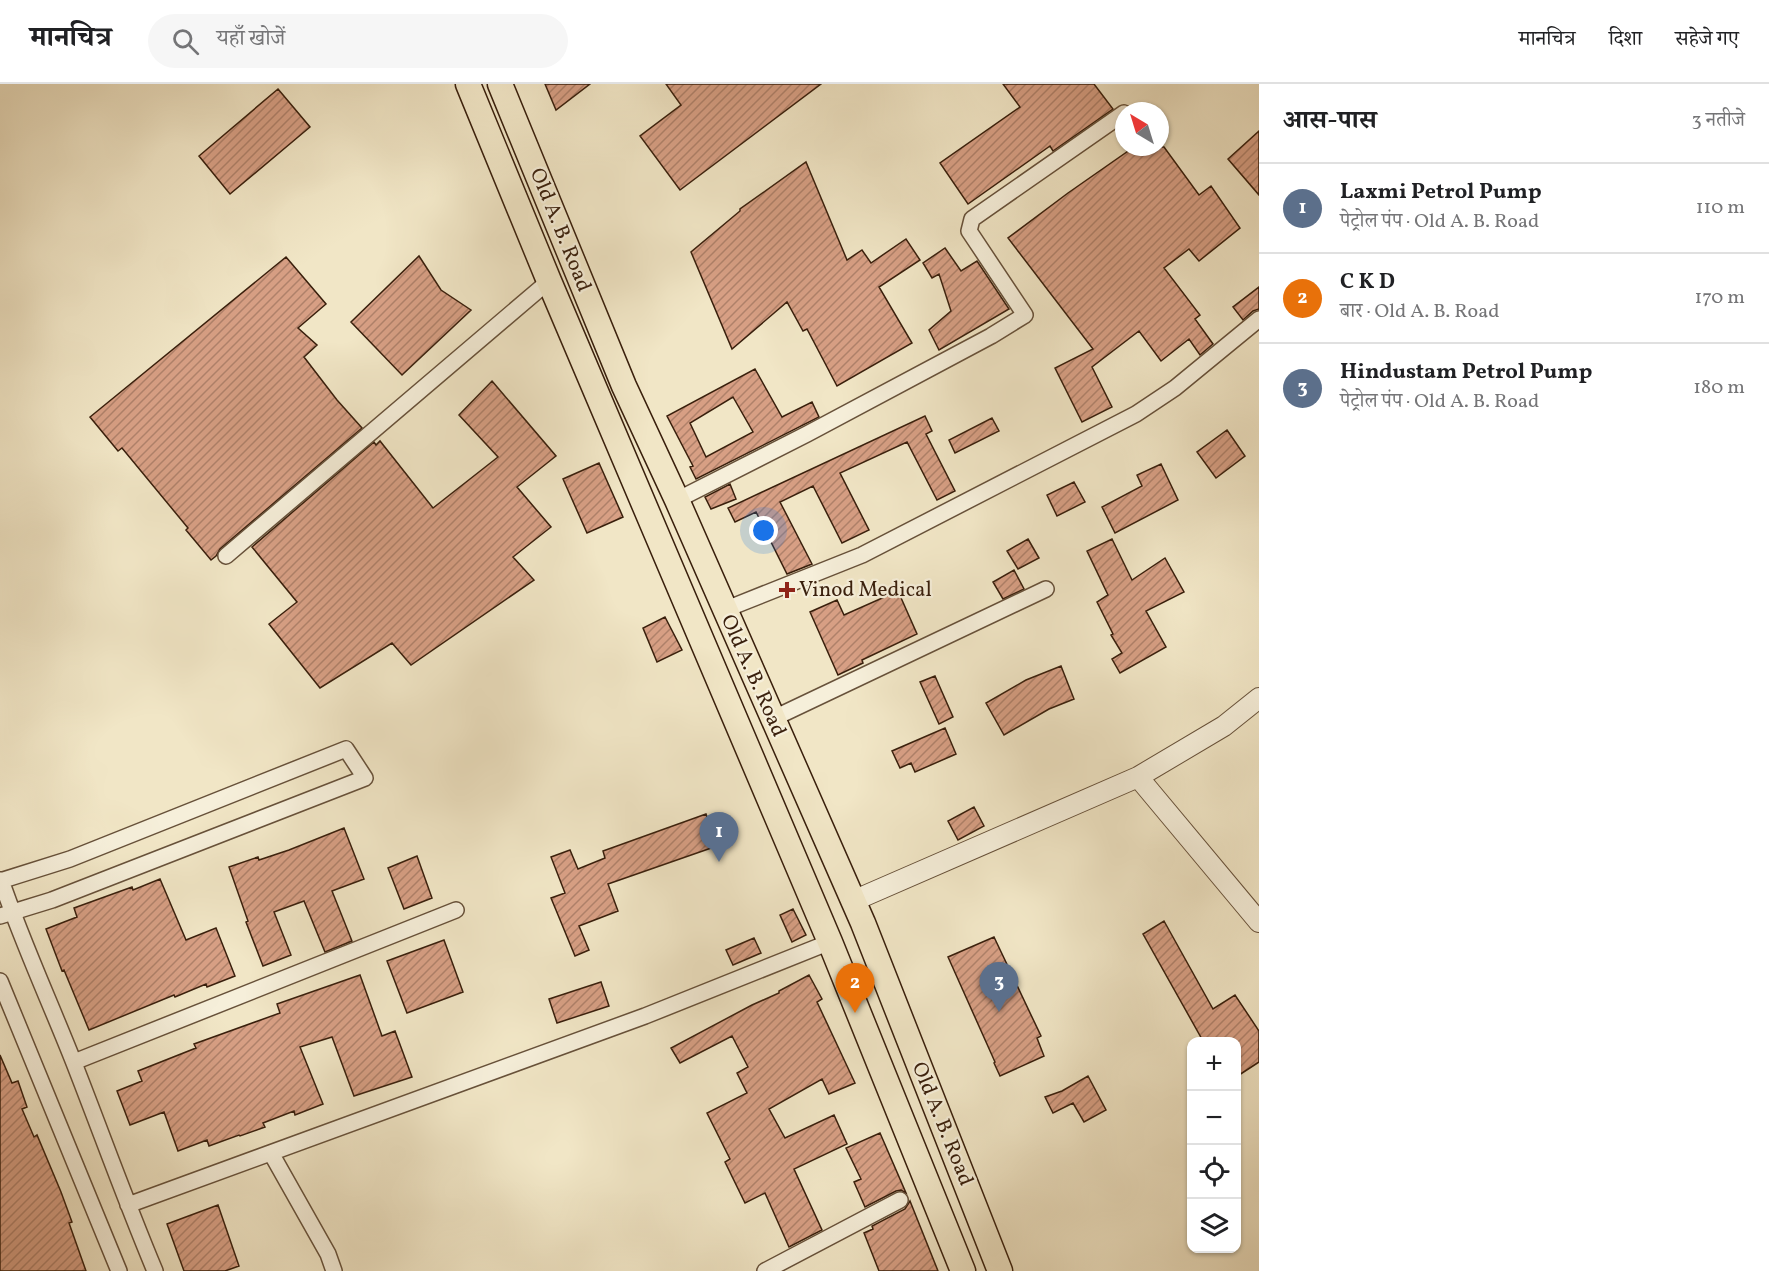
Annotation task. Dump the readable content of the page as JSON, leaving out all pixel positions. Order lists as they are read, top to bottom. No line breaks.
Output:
{"streets":{"main road":["Old A. B. Road"]},"places":{"health":["Vinod Medical"]},"north":"top left","page":{"header":"मानचित्र","search":"यहाँ खोजें","nav":["मानचित्र","दिशा","सहेजे गए"],"heading":["आस-पास","3 नतीजे"],"list":[{"mark":"1","name":"Laxmi Petrol Pump","note":"पेट्रोल पंप · Old A. B. Road","value":"110 m"},{"mark":"2","name":"C K D","note":"बार · Old A. B. Road","value":"170 m"},{"mark":"3","name":"Hindustam Petrol Pump","note":"पेट्रोल पंप · Old A. B. Road","value":"180 m"}],"pins":["1","3","2"],"map_buttons":["+","−"]}}
